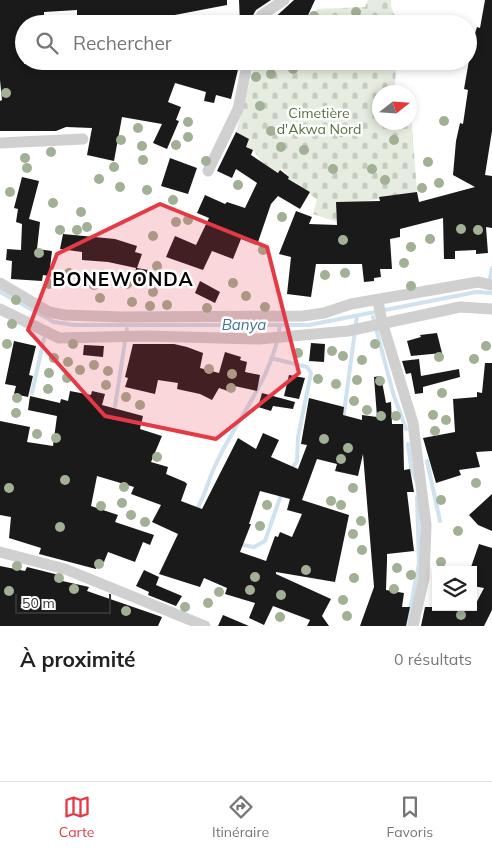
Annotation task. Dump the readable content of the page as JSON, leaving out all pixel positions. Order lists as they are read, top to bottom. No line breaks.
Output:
{"districts":["BONEWONDA"],"water":["Banya"],"parks":["Cimetière d'Akwa Nord"],"scale_bar":"50 m","north":"right","page":{"search":"Rechercher","scale":"50 m","heading":["À proximité","0 résultats"],"nav":["Carte","Itinéraire","Favoris"]}}
